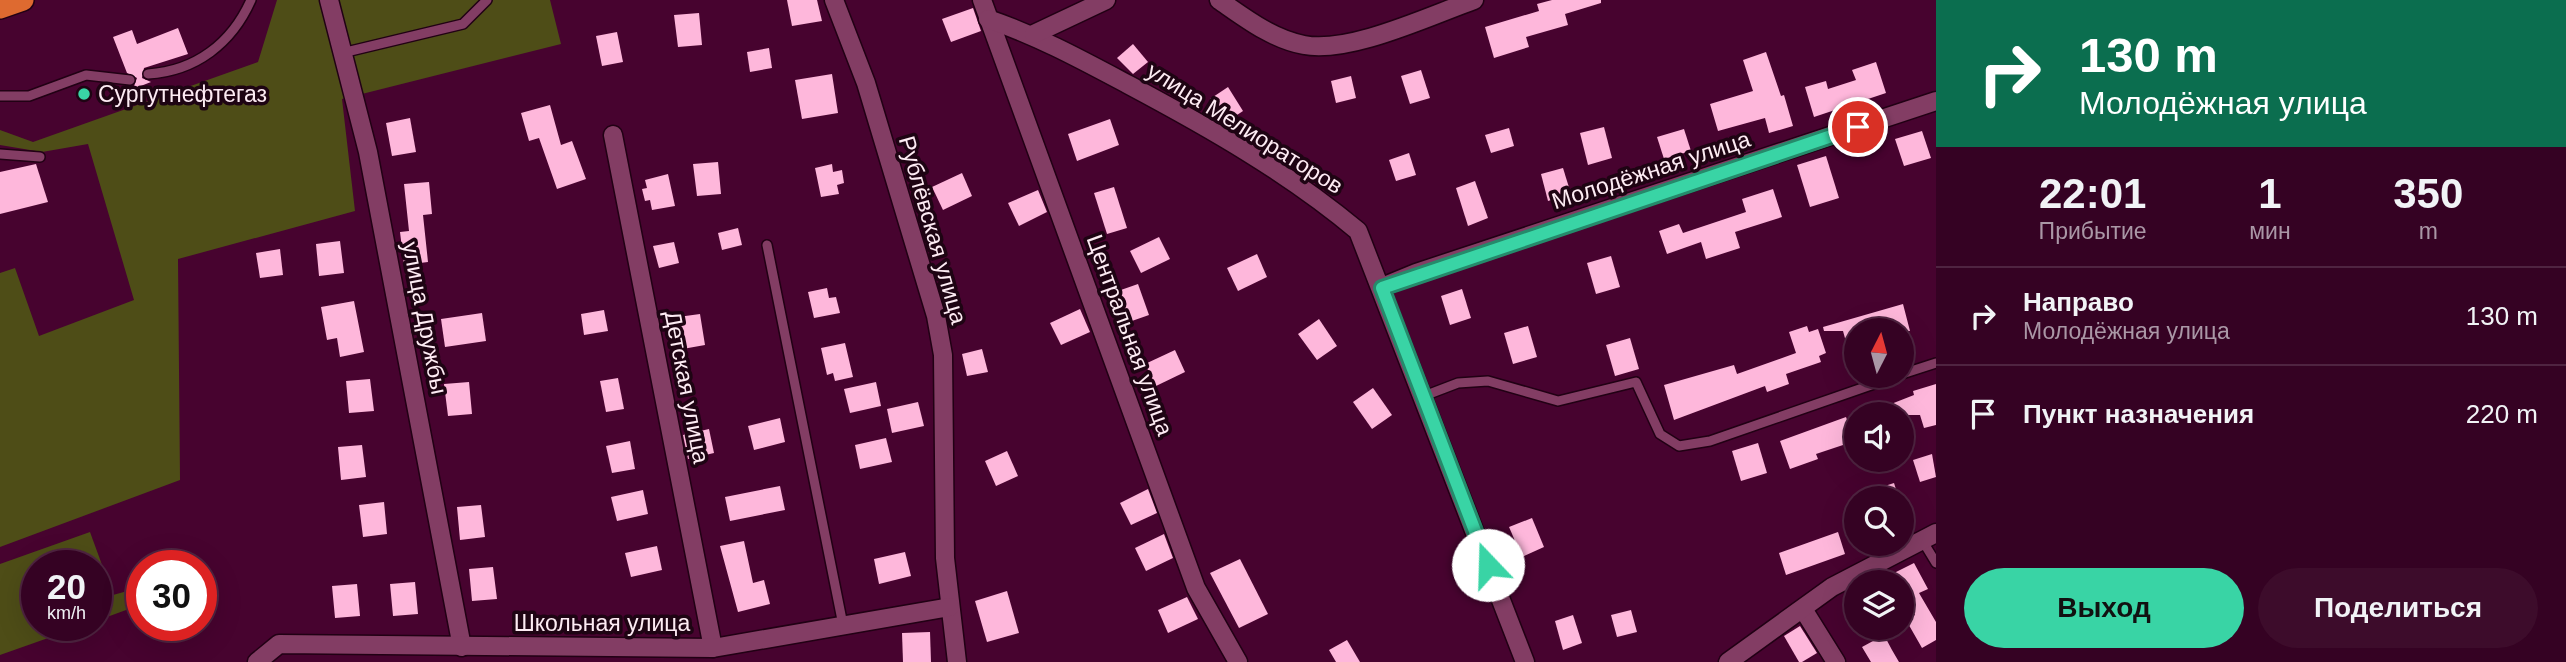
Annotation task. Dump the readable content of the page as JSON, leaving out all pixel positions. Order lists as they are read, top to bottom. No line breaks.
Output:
{"streets":{"street":["улица Мелиораторов","Молодёжная улица","Рублёвская улица","улица Дружбы","Центральная улица","Детская улица","Школьная улица"]},"crossings":[["улица Мелиораторов","Молодёжная улица"],["улица Мелиораторов","Центральная улица"],["Рублёвская улица","Школьная улица"],["улица Дружбы","Школьная улица"],["Детская улица","Школьная улица"]],"places":["Сургутнефтегаз"],"north":"top","page":{"turn":["130 m","Молодёжная улица"],"eta":["22:01","Прибытие","1","мин","350","m"],"list":[{"name":"Направо","note":"Молодёжная улица","value":"130 m"},{"name":"Пункт назначения","value":"220 m"}],"speed":"20 km/h","limit":"30","buttons":["Выход","Поделиться"]}}
